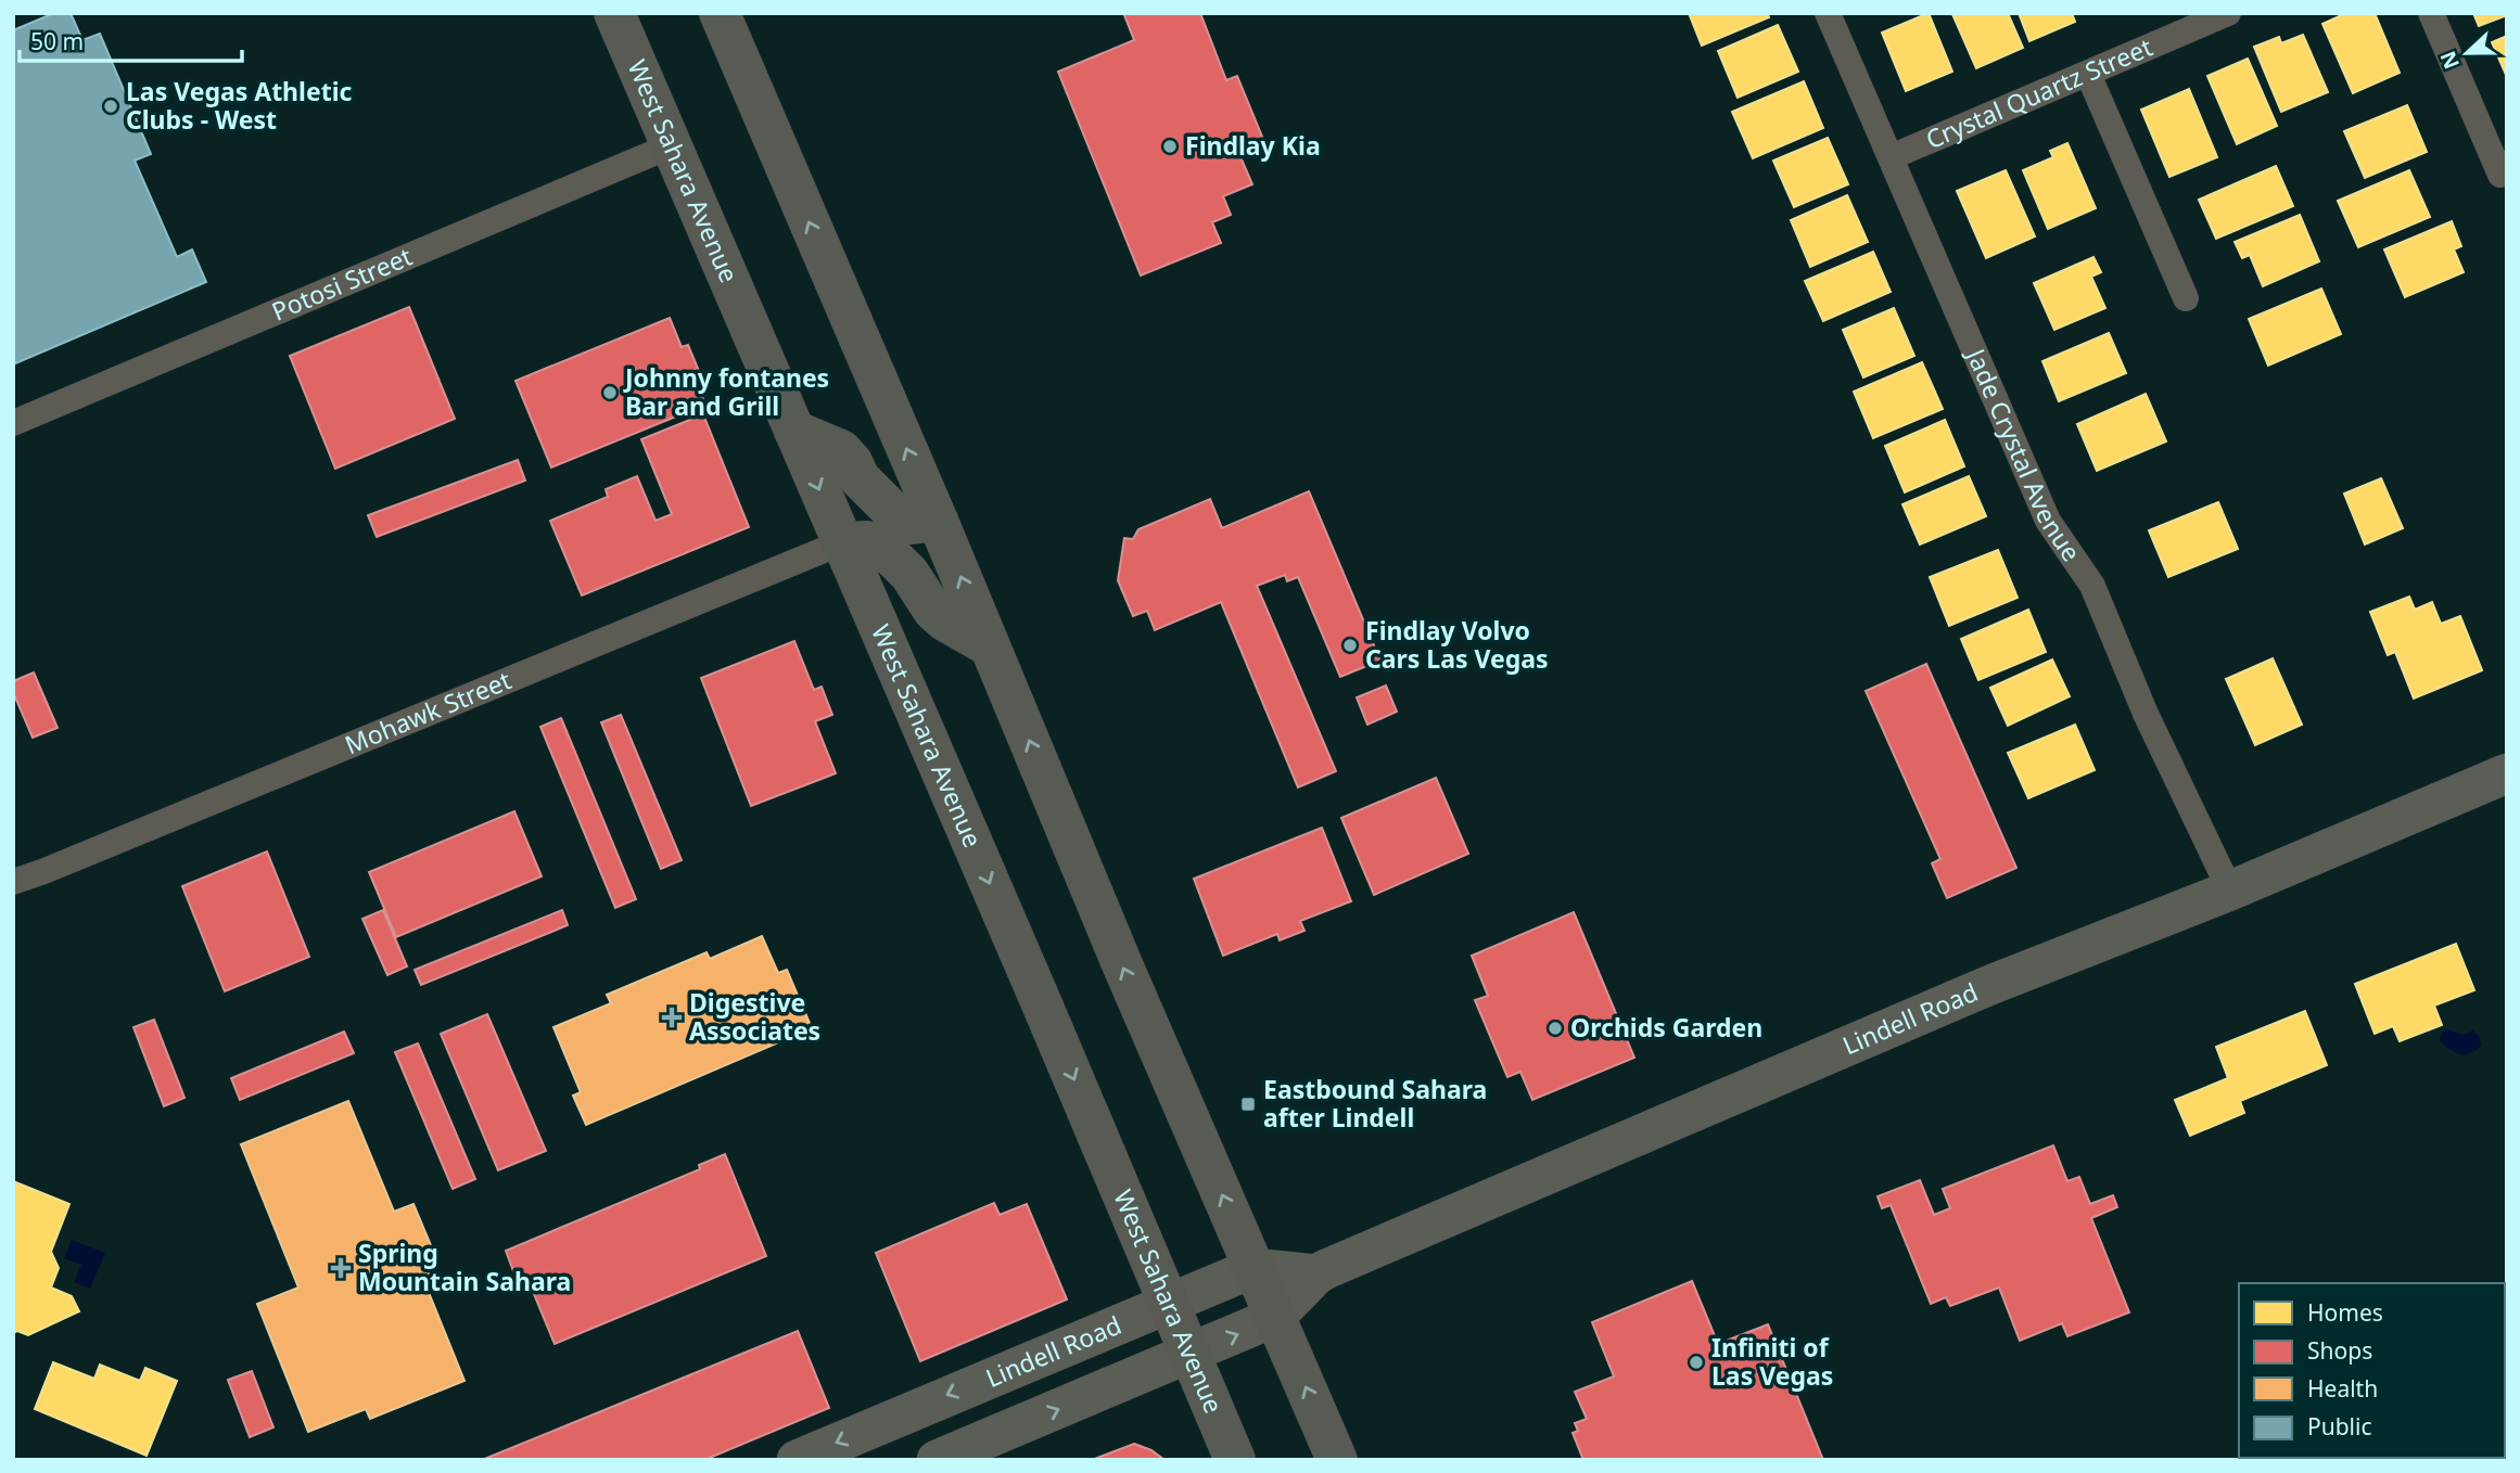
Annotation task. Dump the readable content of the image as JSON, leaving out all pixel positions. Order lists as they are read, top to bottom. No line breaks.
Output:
{"streets":{"main road":["West Sahara Avenue"],"street":["Crystal Quartz Street","Potosi Street","Jade Crystal Avenue","Mohawk Street","Lindell Road"]},"crossings":[["Crystal Quartz Street","Jade Crystal Avenue"],["West Sahara Avenue","Potosi Street"],["West Sahara Avenue","Mohawk Street"],["West Sahara Avenue","Lindell Road"],["Jade Crystal Avenue","Lindell Road"]],"places":{"other":["Las Vegas Athletic Clubs - West","Findlay Kia","Johnny fontanes Bar and Grill","Findlay Volvo Cars Las Vegas","Orchids Garden","Infiniti of Las Vegas"],"health":["Digestive Associates","Spring Mountain Sahara"],"transit":["Eastbound Sahara after Lindell"]},"legend":["Homes","Shops","Health","Public"],"scale_bar":"50 m","north":"left"}
